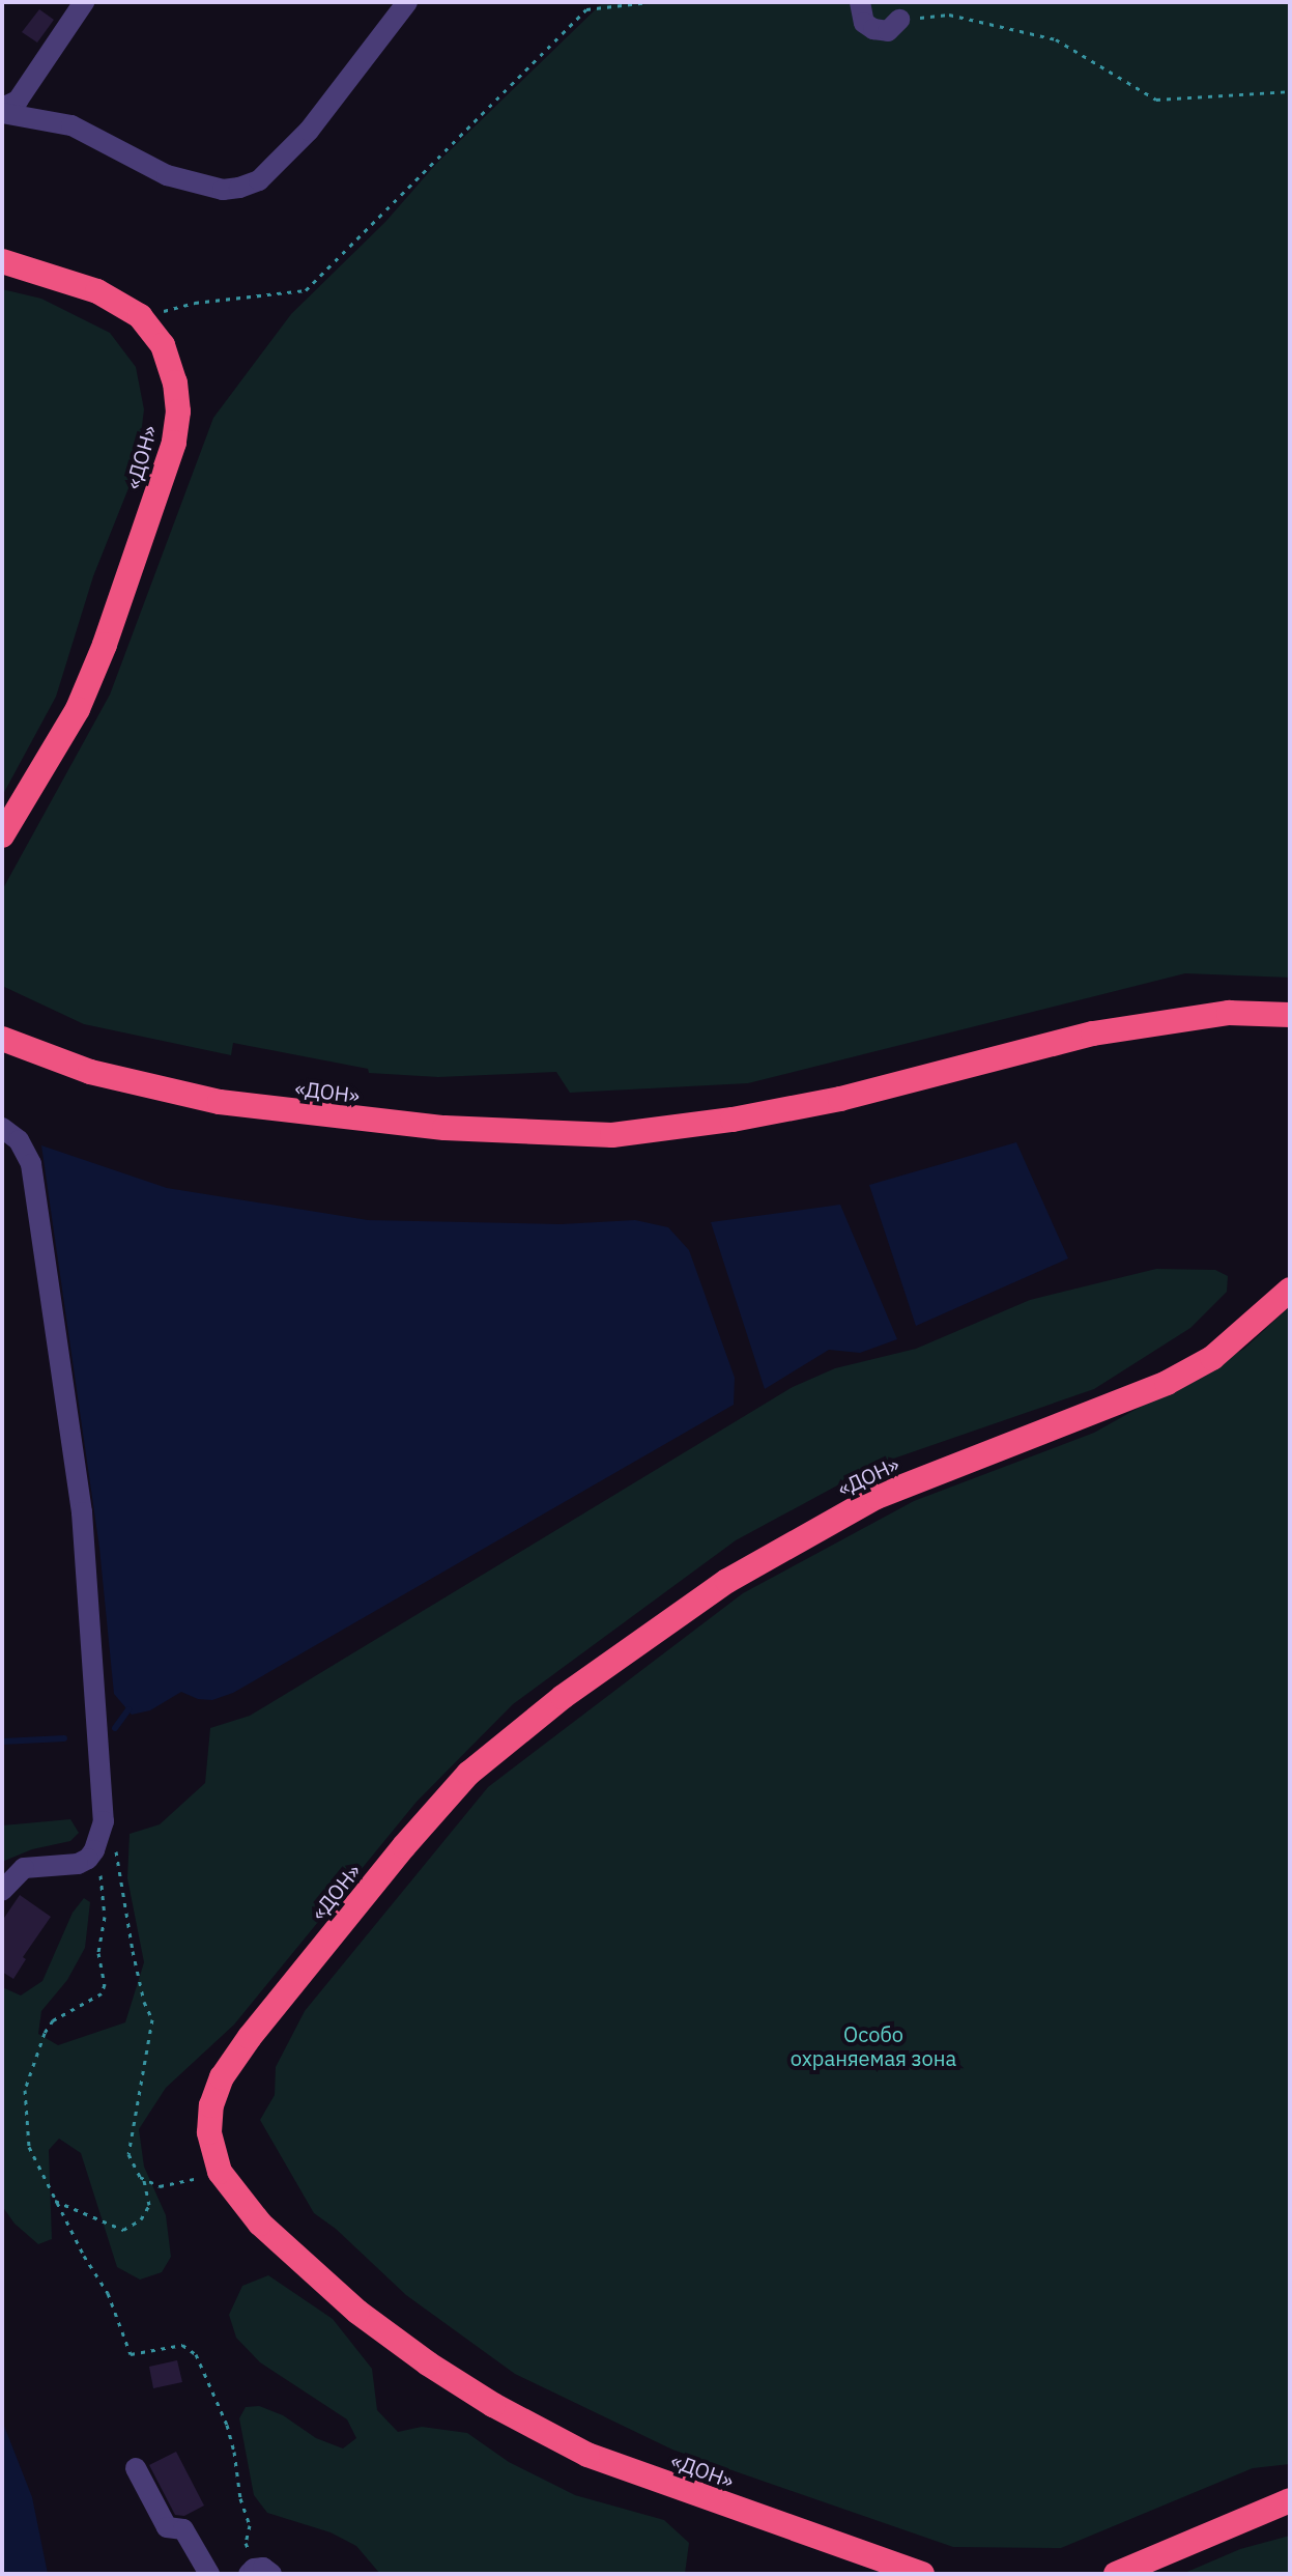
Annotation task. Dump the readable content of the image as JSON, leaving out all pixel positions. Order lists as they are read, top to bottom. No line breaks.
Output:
{"streets":{"highway":["«ДОН»"]},"parks":["Особо охраняемая зона"]}
